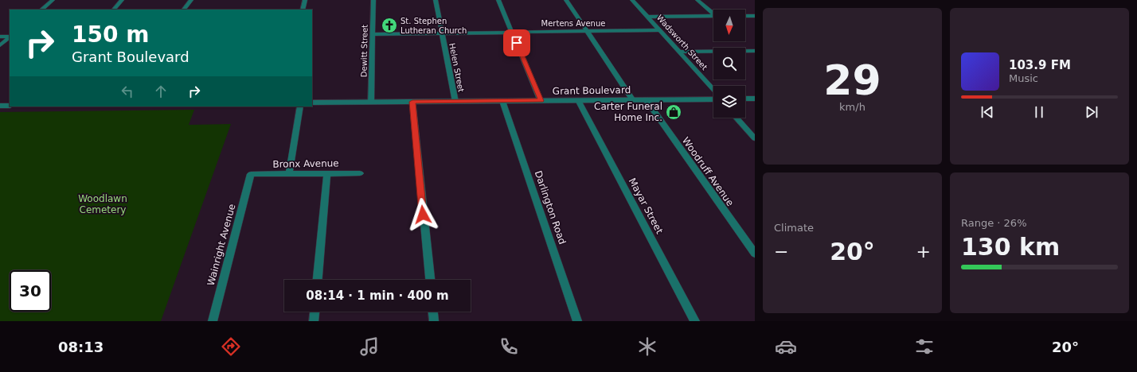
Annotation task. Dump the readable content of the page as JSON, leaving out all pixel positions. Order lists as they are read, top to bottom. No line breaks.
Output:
{"streets":{"street":["Mertens Avenue","Wadsworth Street","Dewitt Street","Helen Street","Grant Boulevard","Bronx Avenue","Woodruff Avenue","Mayar Street","Darlington Road","Wainright Avenue"]},"crossings":[["Mertens Avenue","Wadsworth Street"],["Mertens Avenue","Dewitt Street"],["Mertens Avenue","Helen Street"],["Dewitt Street","Grant Boulevard"],["Helen Street","Grant Boulevard"],["Grant Boulevard","Woodruff Avenue"],["Grant Boulevard","Mayar Street"],["Grant Boulevard","Darlington Road"],["Bronx Avenue","Wainright Avenue"]],"parks":["Woodlawn Cemetery"],"places":{"church":["St. Stephen Lutheran Church"],"shop":["Carter Funeral Home Inc."]},"north":"bottom","page":{"tile":[["29","km/h"],"Climate",["Range · 26%","130 km"]],"turn":["150 m","Grant Boulevard"],"song":["103.9 FM","Music"],"heat":["−","20°","+"],"limit":"30","trip":"08:14 · 1 min · 400 m","tabs":["08:13","20°"]}}
